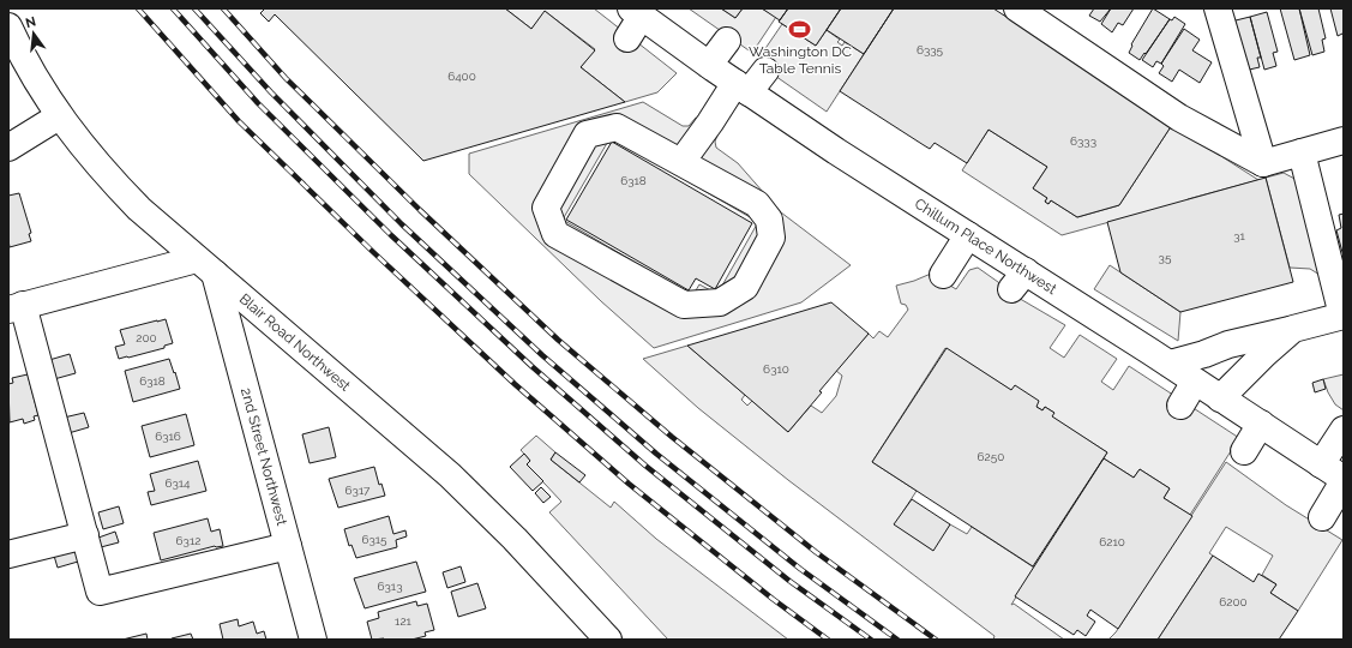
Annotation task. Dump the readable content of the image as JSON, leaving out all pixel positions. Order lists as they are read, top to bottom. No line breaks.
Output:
{"streets":{"street":["Chillum Place Northwest","Blair Road Northwest","2nd Street Northwest"]},"crossings":[["Blair Road Northwest","2nd Street Northwest"]],"places":{"sports":["Washington DC Table Tennis"]},"house_numbers":["6335","6400","6333","6318","31","35","200","6310","6318","6316","6250","6314","6317","6315","6312","6210","6313","6200","121"],"north":"top"}
